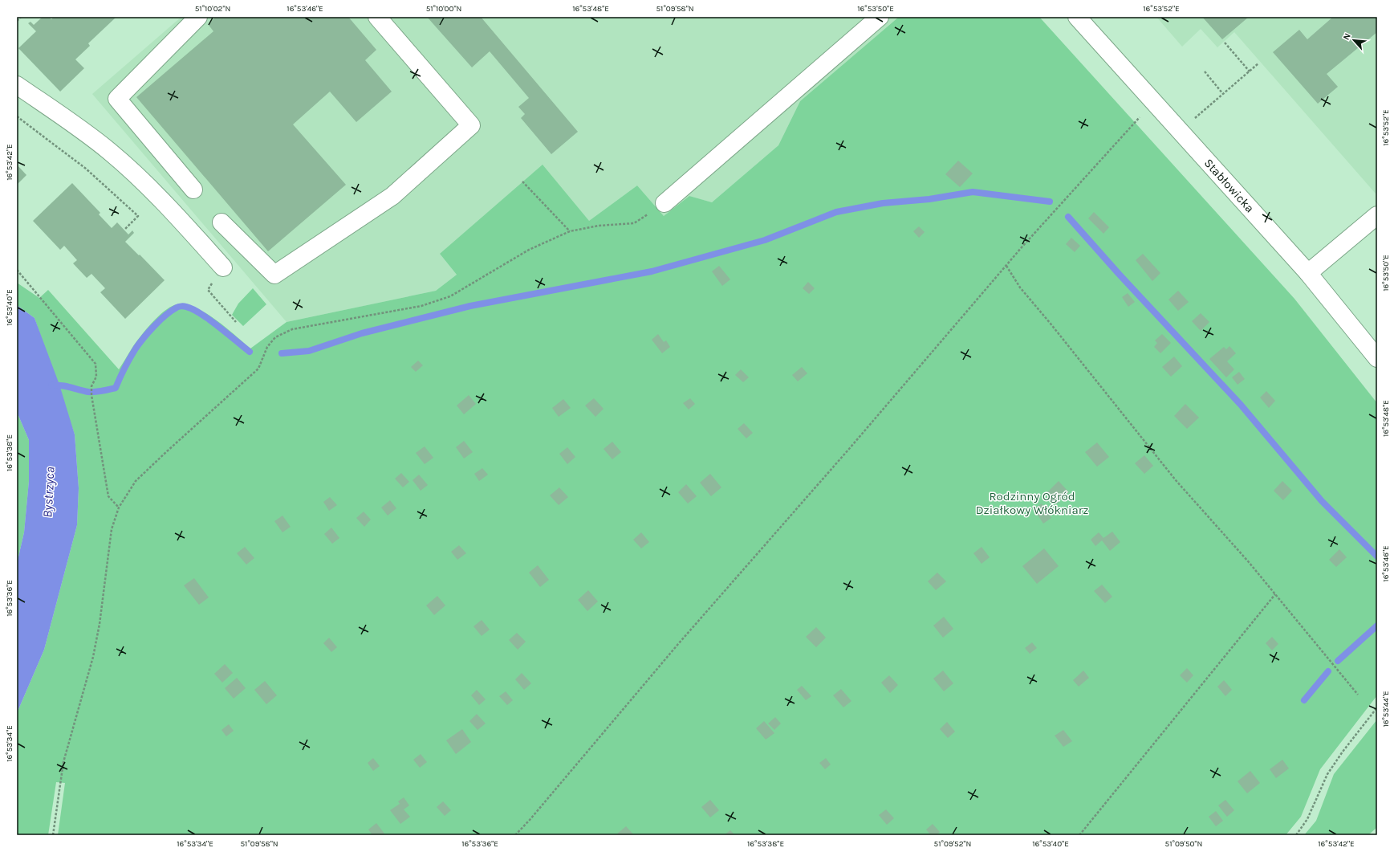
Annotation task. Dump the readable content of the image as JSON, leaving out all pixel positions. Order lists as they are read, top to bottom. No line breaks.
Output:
{"streets":{"street":["Stabłowicka"]},"water":["Bystrzyca"],"parks":["Rodzinny Ogród Działkowy Włókniarz"],"north":"top left","coordinates":["51°10'02\"N","16°53'46\"E","51°10'00\"N","16°53'48\"E","51°09'58\"N","16°53'50\"E","16°53'52\"E","16°53'42\"E","16°53'40\"E","16°53'38\"E","16°53'36\"E","16°53'44\"E","16°53'34\"E","51°09'52\"N","51°09'50\"N"]}
